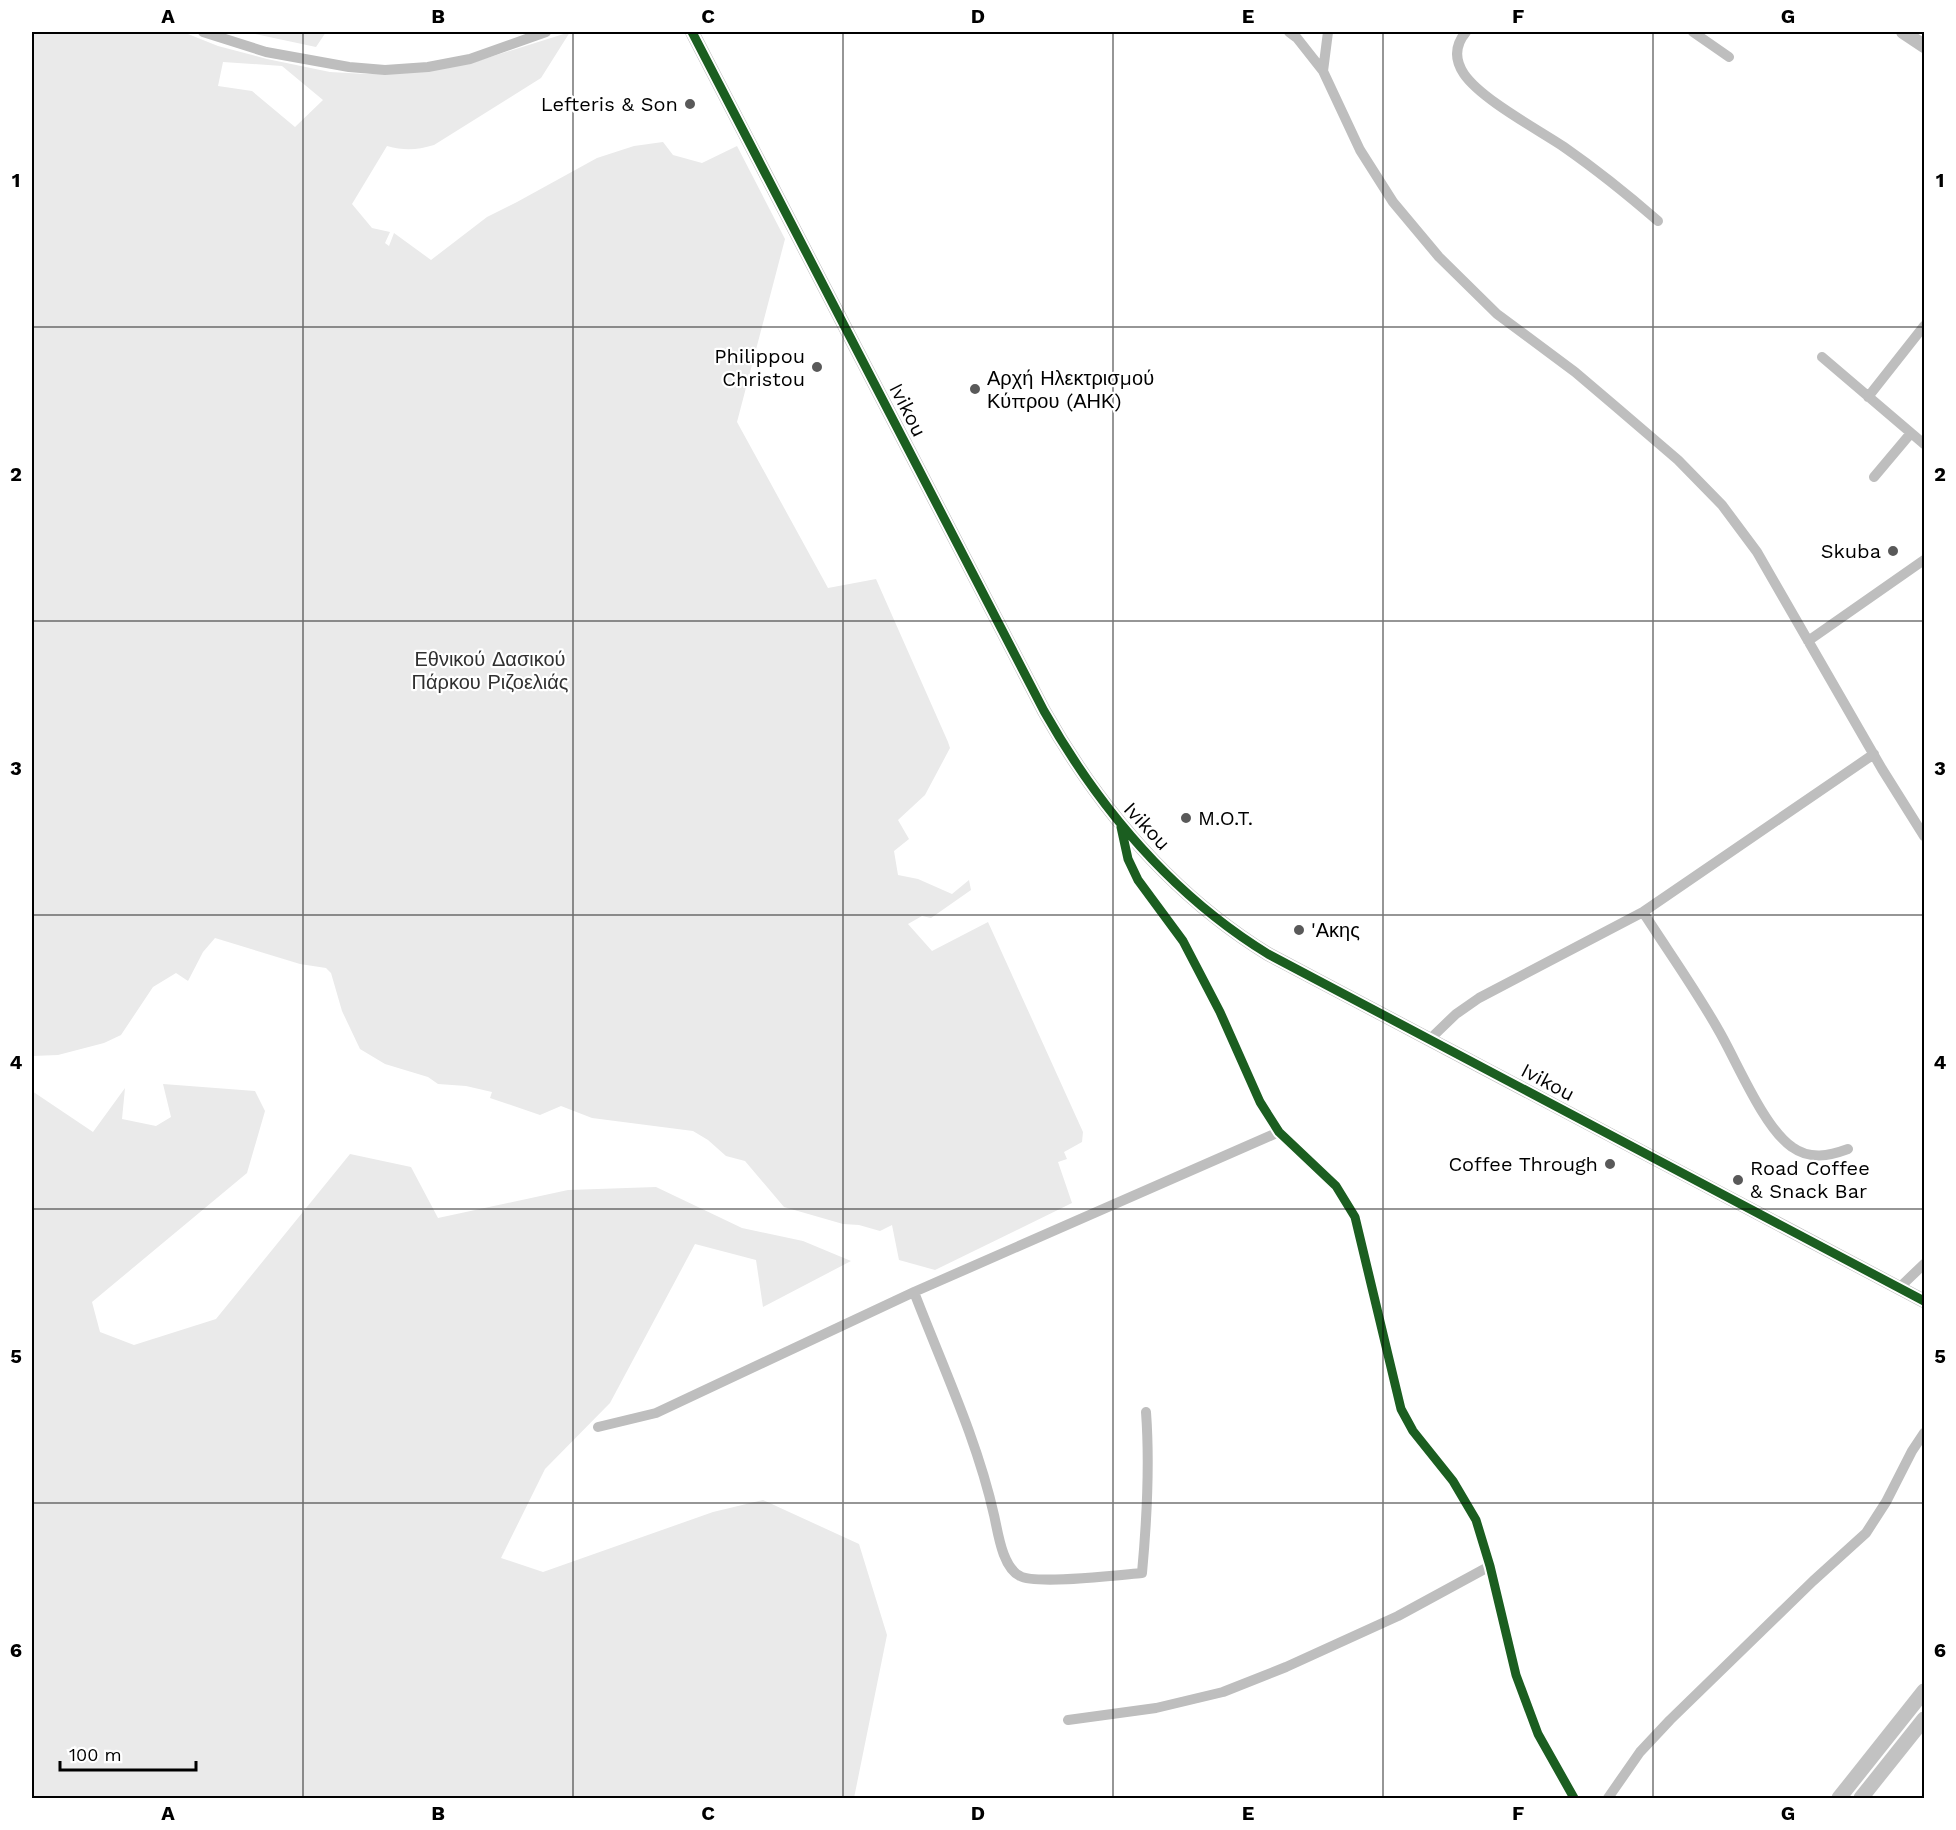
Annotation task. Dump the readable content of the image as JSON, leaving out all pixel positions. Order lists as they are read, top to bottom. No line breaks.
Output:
{"streets":{"street":["Ivikou"]},"parks":["Εθνικού Δασικού Πάρκου Ριζοελιάς"],"places":["Lefteris & Son","Philippou Christou","Αρχή Ηλεκτρισμού Κύπρου (ΑΗΚ)","Skuba","M.O.T.","'Ακης","Coffee Through","Road Coffee & Snack Bar"],"scale_bar":"100 m","grid":{"columns":["A","B","C","D","E","F","G"],"rows":["1","2","3","4","5","6"]}}
